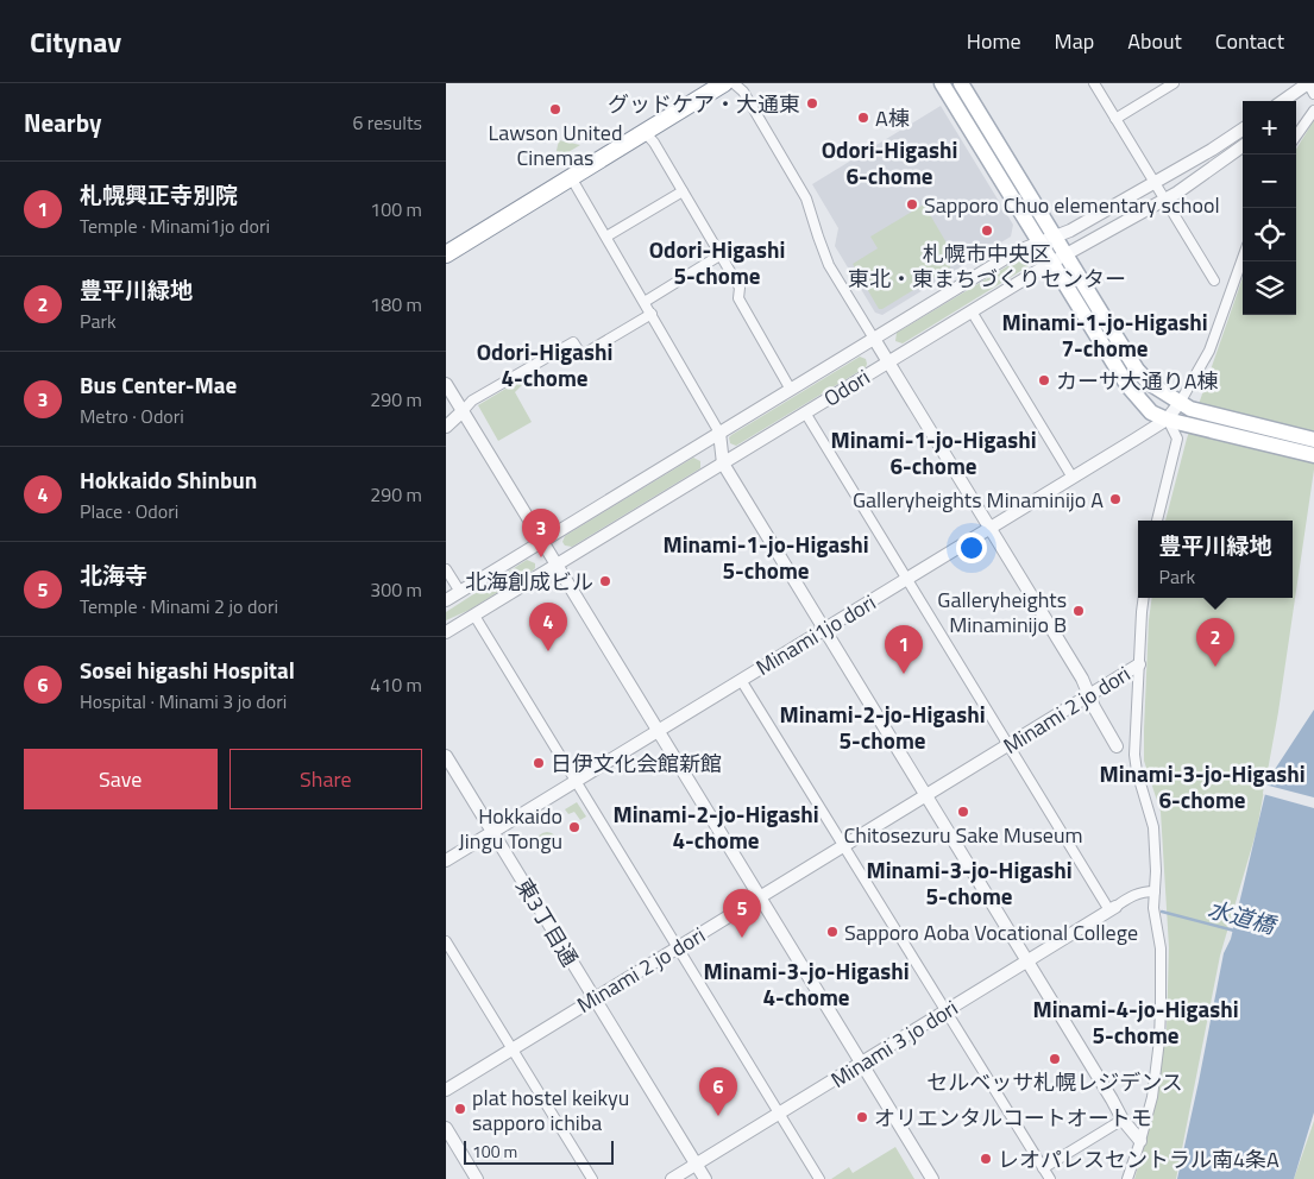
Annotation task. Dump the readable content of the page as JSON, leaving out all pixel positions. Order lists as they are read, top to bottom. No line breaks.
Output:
{"streets":{"street":["Odori","Minami1jo dori","Minami 2 jo dori","東3丁目通","Minami 3 jo dori"]},"crossings":[["Minami1jo dori","東3丁目通"],["Minami 2 jo dori","東3丁目通"],["東3丁目通","Minami 3 jo dori"]],"districts":["Odori-Higashi 6-chome","Odori-Higashi 5-chome","Minami-1-jo-Higashi 7-chome","Odori-Higashi 4-chome","Minami-1-jo-Higashi 6-chome","Minami-1-jo-Higashi 5-chome","Minami-2-jo-Higashi 5-chome","Minami-3-jo-Higashi 6-chome","Minami-2-jo-Higashi 4-chome","Minami-3-jo-Higashi 5-chome","Minami-3-jo-Higashi 4-chome","Minami-4-jo-Higashi 5-chome"],"water":["水道橋"],"places":["グッドケア・大通東","Lawson United Cinemas","A棟","Sapporo Chuo elementary school","札幌市中央区 東北・東まちづくりセンター","カーサ大通りA棟","Galleryheights Minaminijo A","北海創成ビル","Galleryheights Minaminijo B","日伊文化会館新館","Chitosezuru Sake Museum","Hokkaido Jingu Tongu","Sapporo Aoba Vocational College","セルベッサ札幌レジデンス","plat hostel keikyu sapporo ichiba","オリエンタルコートオートモ","レオパレスセントラル南4条A"],"scale_bar":"100 m","page":{"header":"Citynav","nav":["Home","Map","About","Contact"],"heading":["Nearby","6 results"],"map_buttons":["+","−"],"list":[{"mark":"1","name":"札幌興正寺別院","note":"Temple · Minami1jo dori","value":"100 m"},{"mark":"2","name":"豊平川緑地","note":"Park","value":"180 m"},{"mark":"3","name":"Bus Center-Mae","note":"Metro · Odori","value":"290 m"},{"mark":"4","name":"Hokkaido Shinbun","note":"Place · Odori","value":"290 m"},{"mark":"5","name":"北海寺","note":"Temple · Minami 2 jo dori","value":"300 m"},{"mark":"6","name":"Sosei higashi Hospital","note":"Hospital · Minami 3 jo dori","value":"410 m"}],"pins":["3","4","2","1","5","6"],"popup":["豊平川緑地","Park"],"buttons":["Save","Share"],"scale":"100 m"}}
